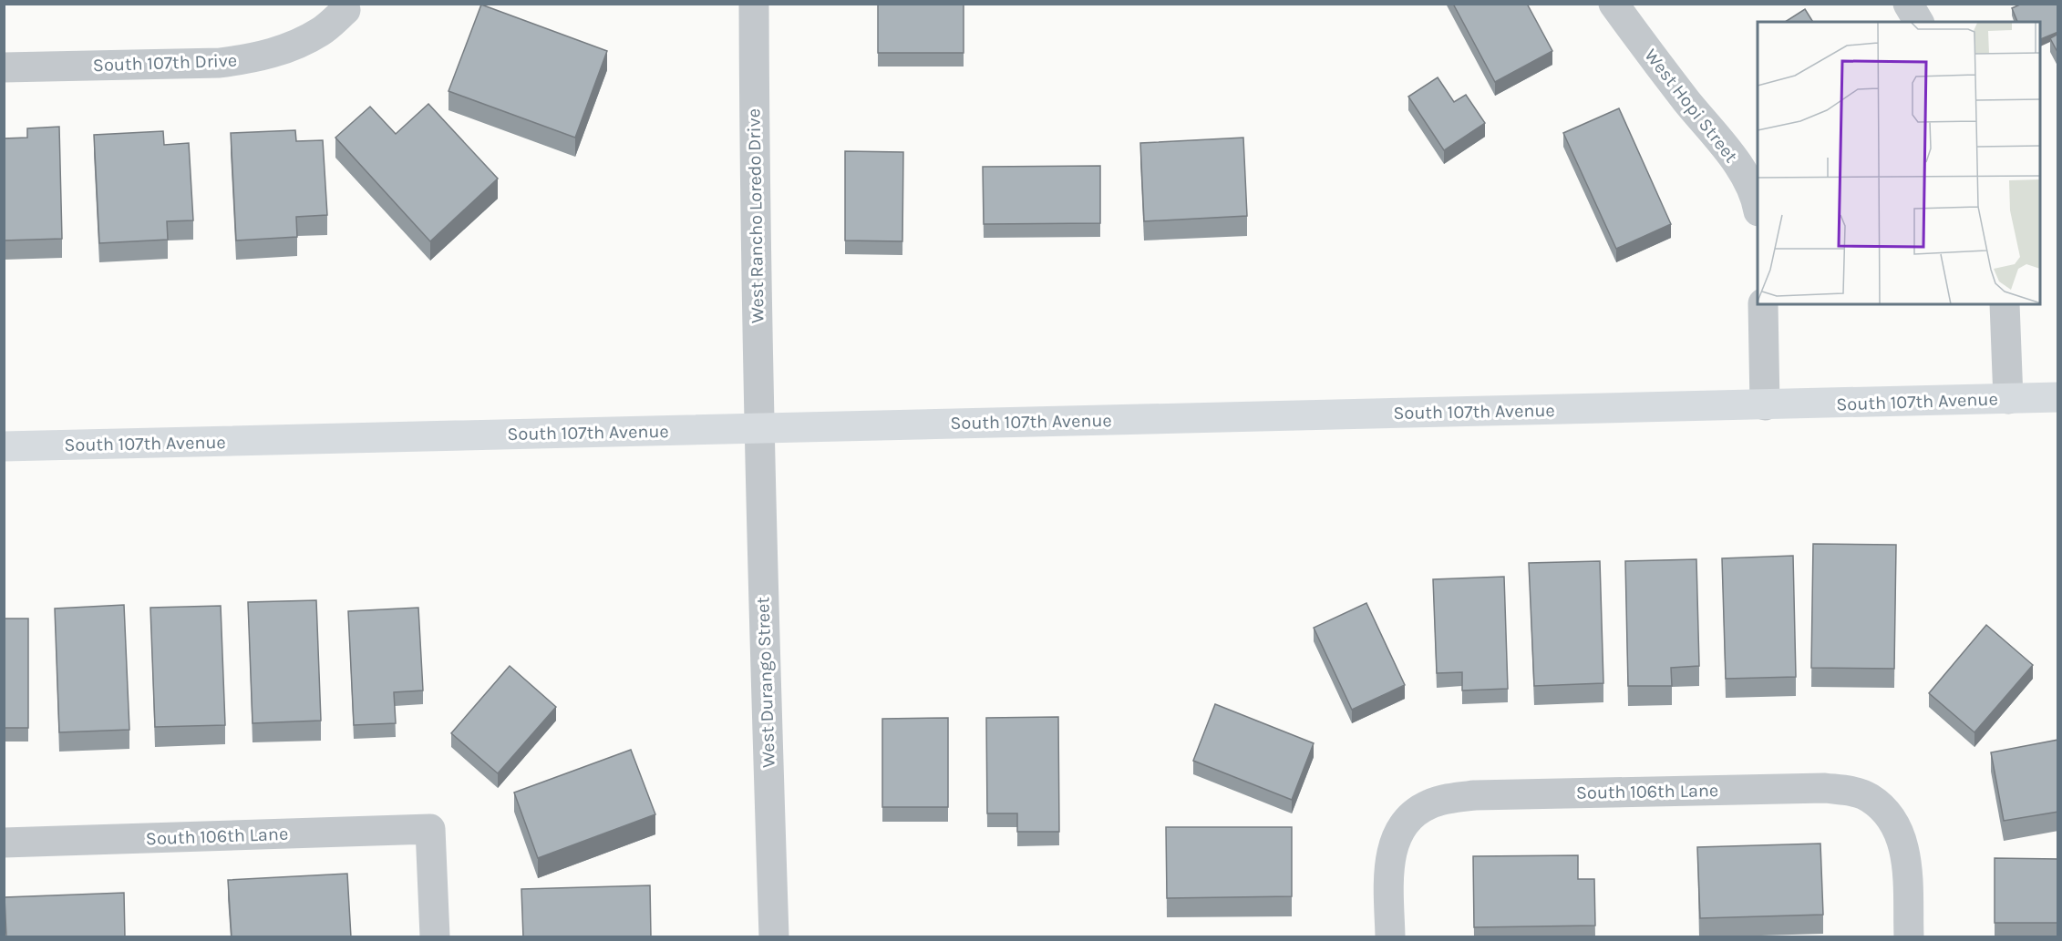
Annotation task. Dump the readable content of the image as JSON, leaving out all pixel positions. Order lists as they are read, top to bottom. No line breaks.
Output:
{"streets":{"main road":["South 107th Avenue"],"street":["South 107th Drive","West Hopi Street","West Rancho Loredo Drive","West Durango Street","South 106th Lane"]},"crossings":[["West Rancho Loredo Drive","South 107th Avenue"],["West Rancho Loredo Drive","West Durango Street"],["South 107th Avenue","West Durango Street"]]}
